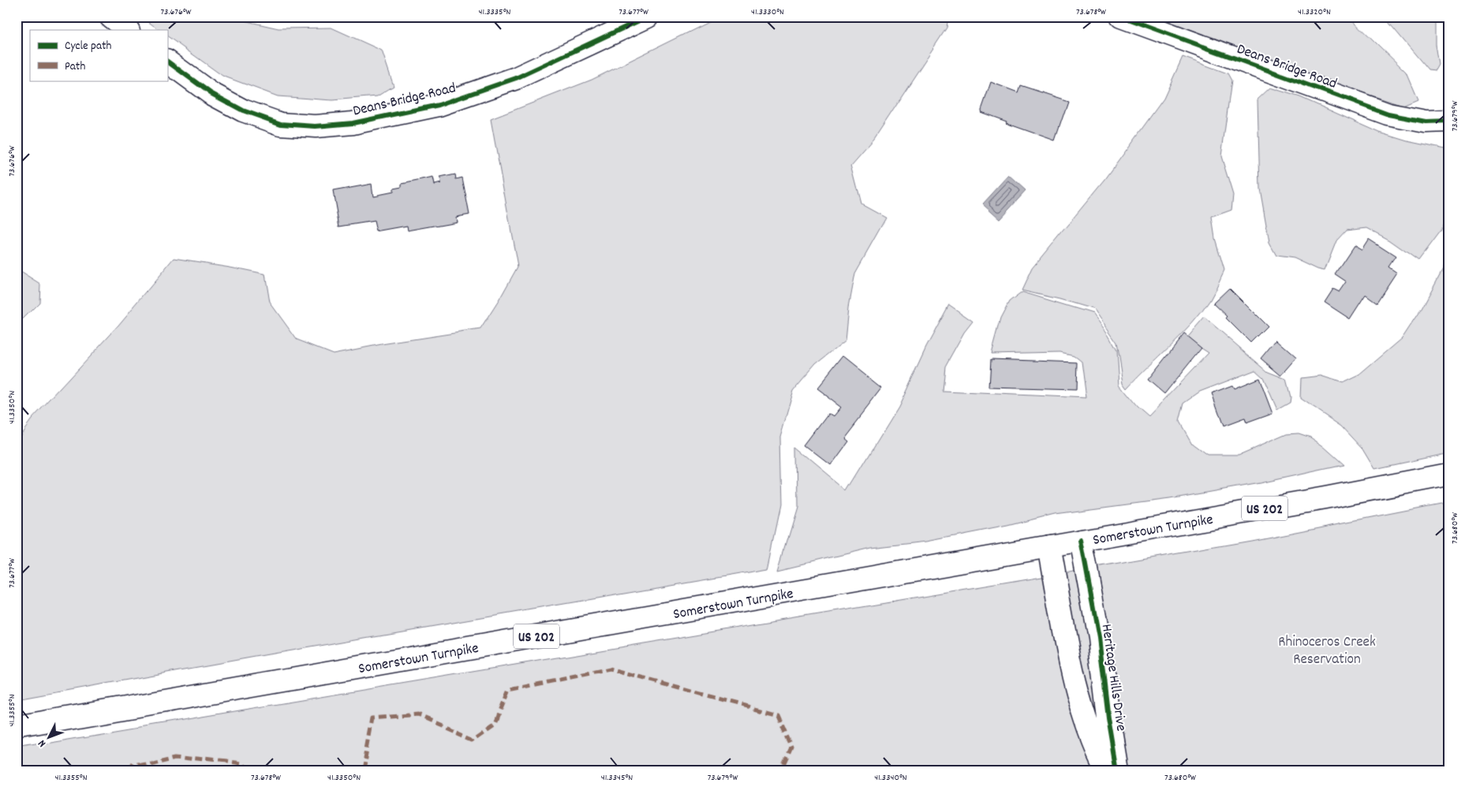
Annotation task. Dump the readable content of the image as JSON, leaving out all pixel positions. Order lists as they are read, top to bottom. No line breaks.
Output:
{"streets":{"main road":["Deans Bridge Road","US 202","Somerstown Turnpike","Heritage Hills Drive"]},"crossings":[["Somerstown Turnpike","Heritage Hills Drive"]],"parks":["Rhinoceros Creek Reservation"],"legend":["Cycle path","Path"],"north":"bottom left","coordinates":["73.676°W","41.3335°N","73.677°W","41.3330°N","73.678°W","41.3320°N","73.679°W","41.3350°N","73.680°W","41.3355°N","41.3345°N","41.3340°N"]}
